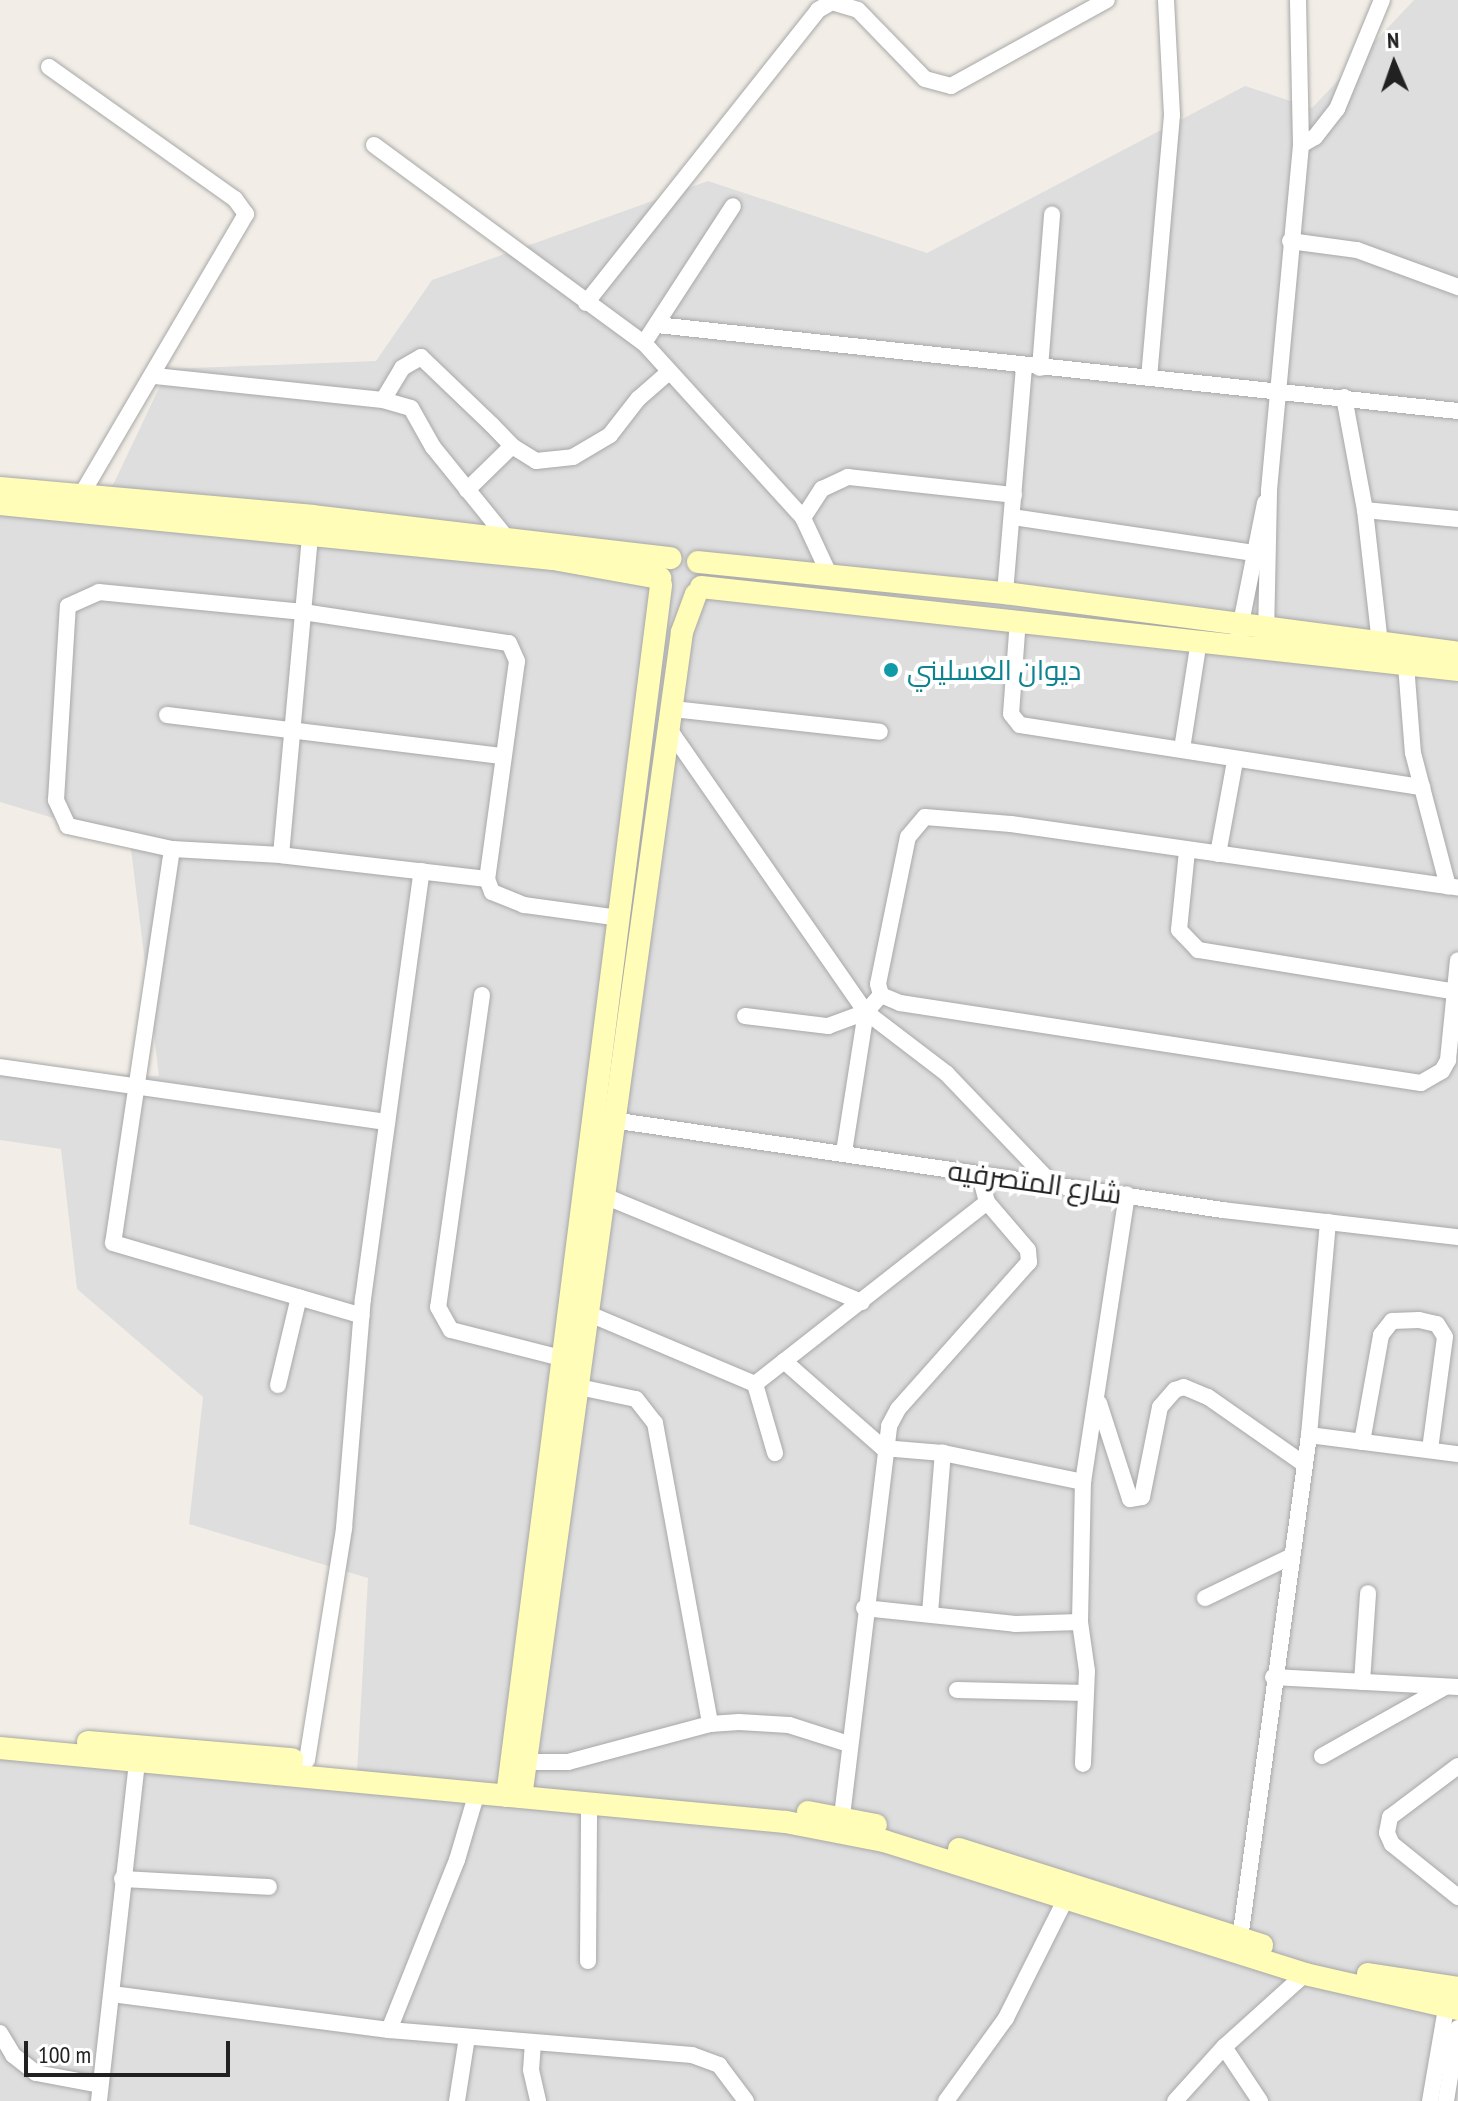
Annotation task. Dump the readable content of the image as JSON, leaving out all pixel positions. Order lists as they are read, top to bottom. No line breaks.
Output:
{"streets":{"street":["شارع المتصرفيه"]},"places":["ديوان العسليني"],"scale_bar":"100 m","north":"top"}
